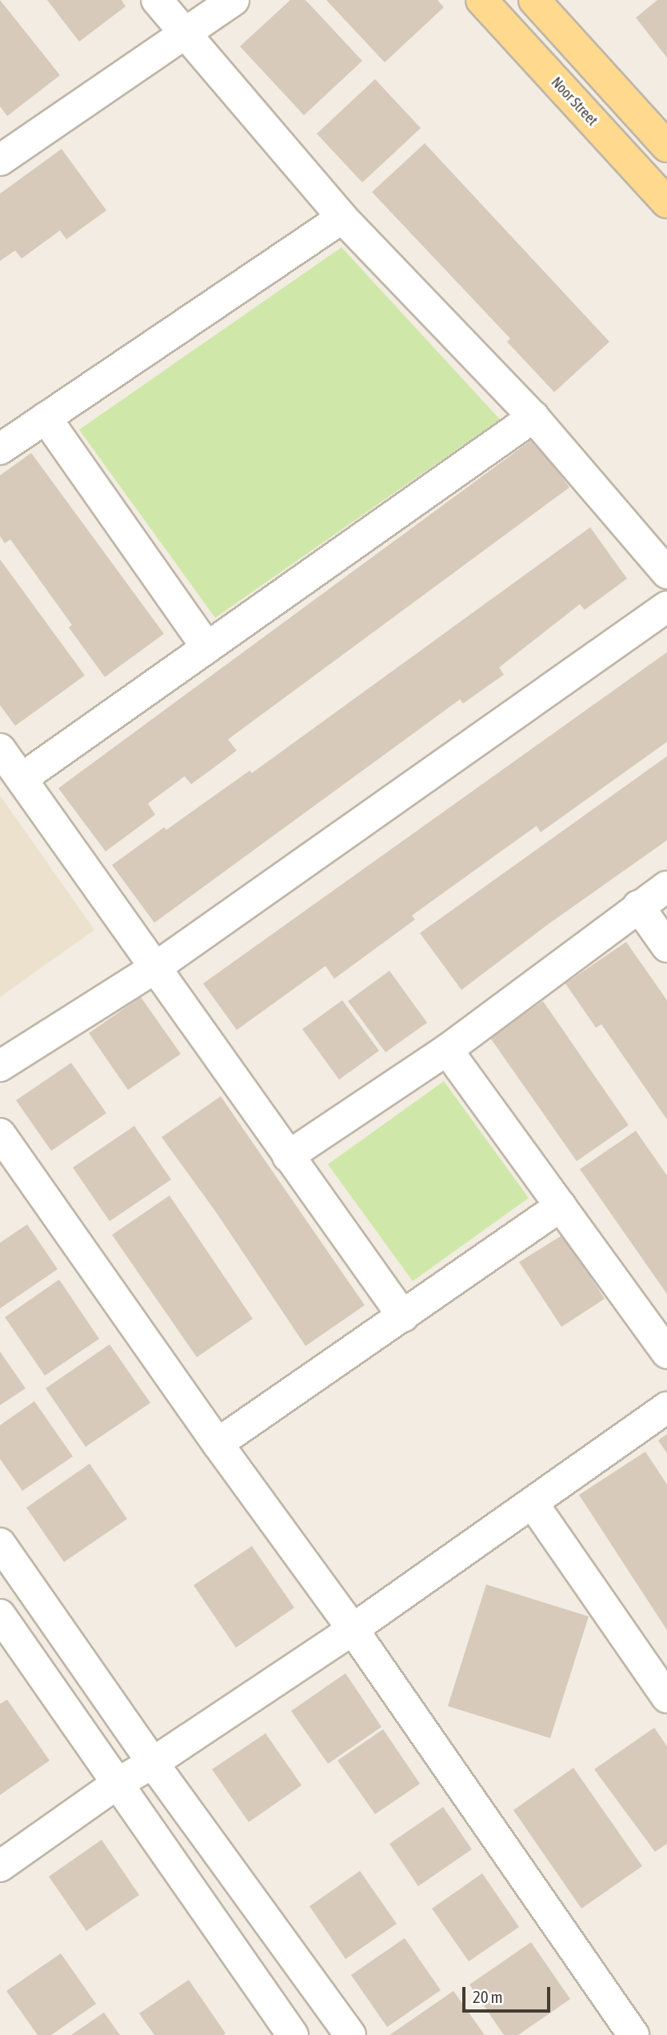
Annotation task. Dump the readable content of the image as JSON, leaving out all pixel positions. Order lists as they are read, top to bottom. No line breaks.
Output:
{"streets":{"main road":["Noor Street"]},"scale_bar":"20 m"}
